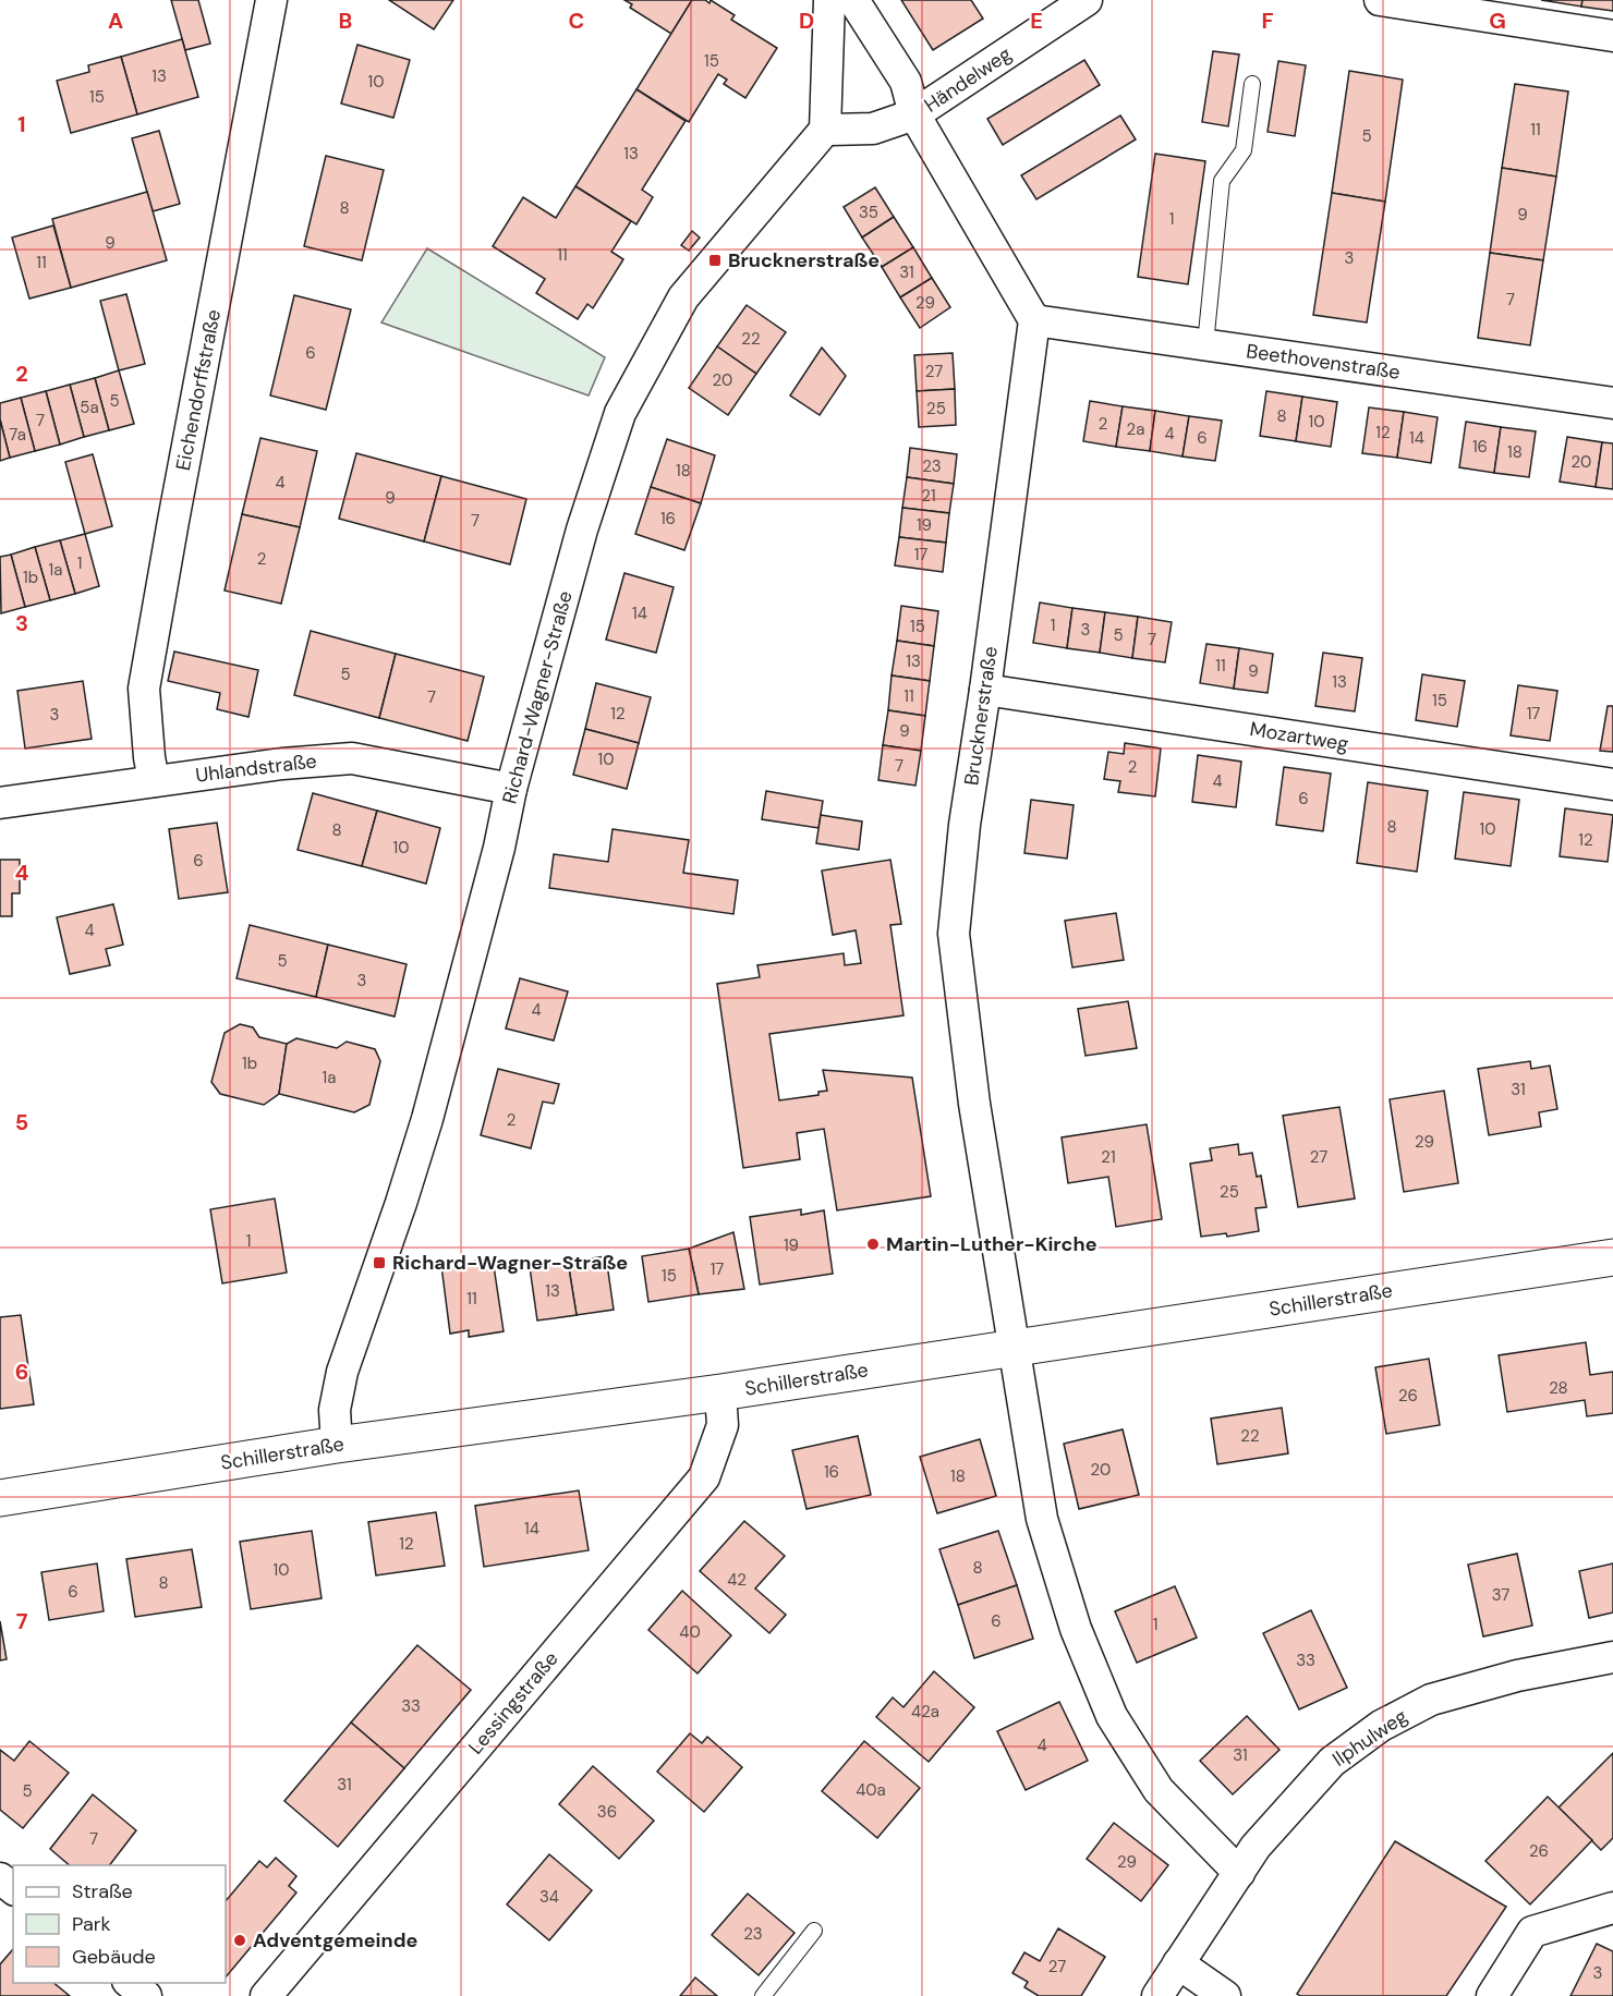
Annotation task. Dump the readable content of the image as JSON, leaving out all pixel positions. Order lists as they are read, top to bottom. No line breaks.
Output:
{"streets":{"main road":["Schillerstraße"],"street":["Händelweg","Beethovenstraße","Eichendorffstraße","Richard-Wagner-Straße","Brucknerstraße","Mozartweg","Uhlandstraße","Lessingstraße","Ilphulweg"]},"crossings":[["Beethovenstraße","Brucknerstraße"],["Eichendorffstraße","Uhlandstraße"],["Richard-Wagner-Straße","Uhlandstraße"],["Richard-Wagner-Straße","Schillerstraße"],["Brucknerstraße","Mozartweg"],["Brucknerstraße","Schillerstraße"],["Brucknerstraße","Ilphulweg"],["Schillerstraße","Lessingstraße"]],"places":{"transit":["Brucknerstraße","Richard-Wagner-Straße"],"other":["Martin-Luther-Kirche","Adventgemeinde"]},"house_numbers":["15","13","10","15","11","5","13","8","35","9","1","9","11","3","11","31","7","29","22","6","27","20","5","5a","25","8","7","10","2","2a","12","4","7a","6","14","16","18","20","23","18","4","21","9","16","7","19","17","2","1","1a","1b","14","1","15","3","5","7","13","11","9","5","13","11","7","15","12","17","3","9","10","7","2","4","6","8","10","8","12","10","6","4","5","3","4","1b","1a","31","2","29","21","27","25","1","19","17","15","13","11","28","26","22","20","16","18","14","12","8","10","42","8","6","37","6","1","40","33","33","42a","4","31","31","40a","5","36","7","26","29","34","23","27","3"],"legend":["Straße","Park","Gebäude"],"grid":{"columns":["A","B","C","D","E","F","G"],"rows":["1","2","3","4","5","6","7"]}}
